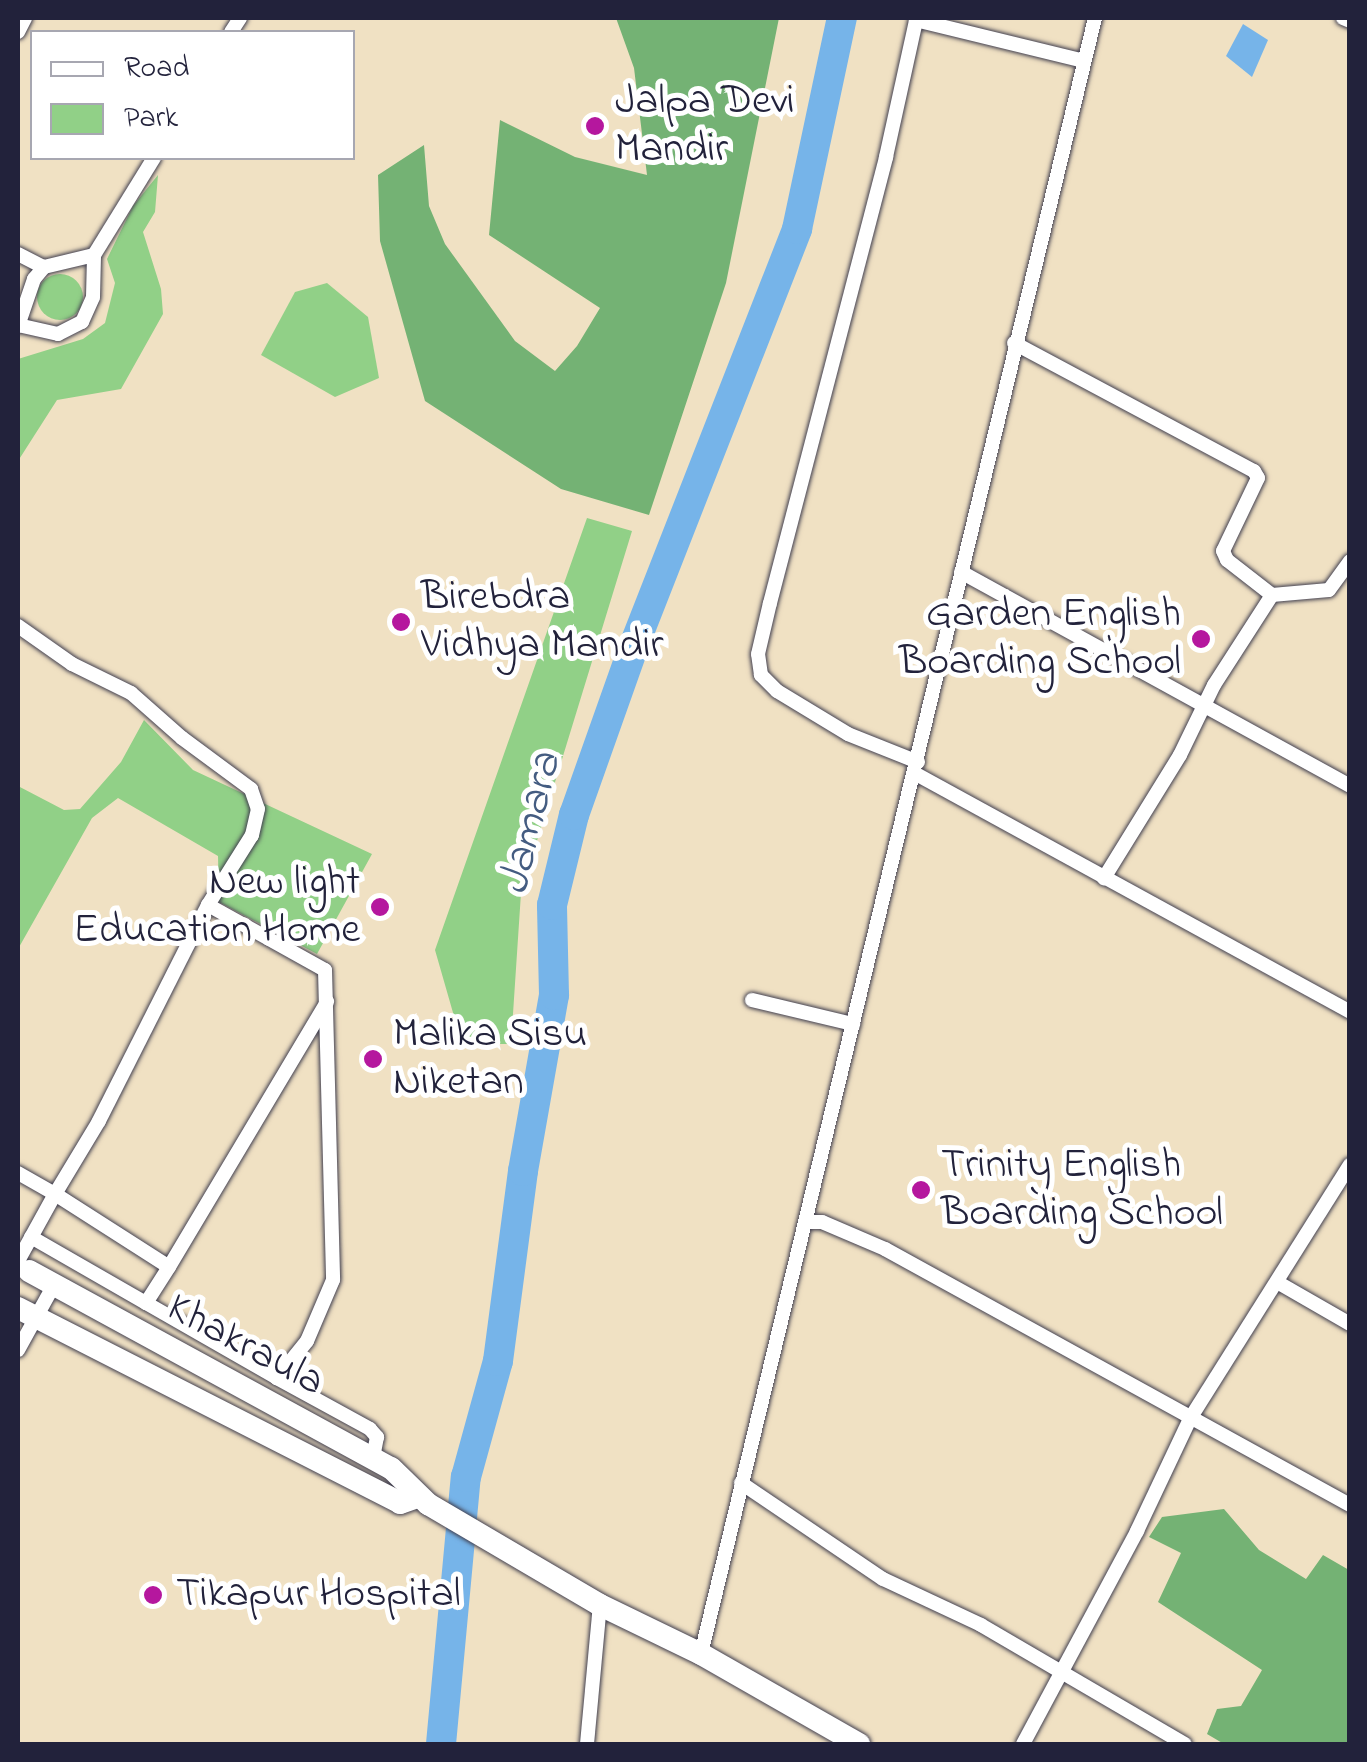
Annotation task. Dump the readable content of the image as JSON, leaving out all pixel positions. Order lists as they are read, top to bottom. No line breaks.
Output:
{"streets":{"main road":["Khakraula"]},"water":["Jamara"],"places":["Jalpa Devi Mandir","Birebdra Vidhya Mandir","Garden English Boarding School","New light Education Home","Malika Sisu Niketan","Trinity English Boarding School","Tikapur Hospital"],"legend":["Road","Park"]}
